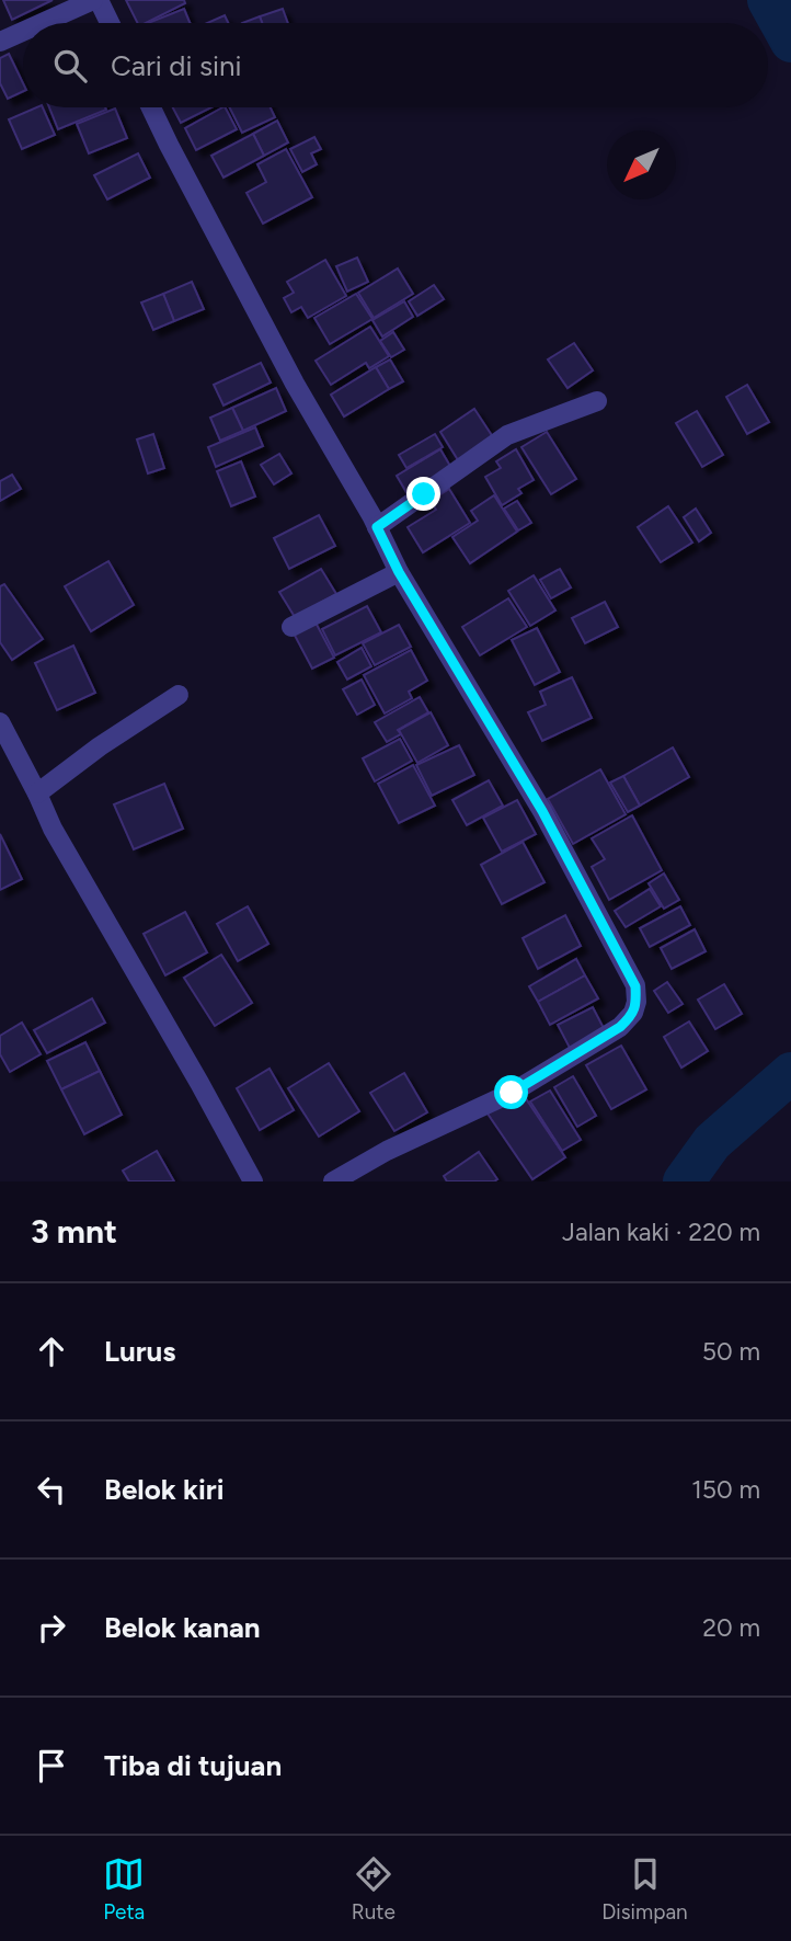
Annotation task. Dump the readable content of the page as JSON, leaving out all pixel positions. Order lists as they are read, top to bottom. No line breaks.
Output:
{"north":"bottom left","page":{"search":"Cari di sini","heading":["3 mnt","Jalan kaki · 220 m"],"list":[["Lurus","50 m"],["Belok kiri","150 m"],["Belok kanan","20 m"],"Tiba di tujuan"],"nav":["Peta","Rute","Disimpan"]}}
